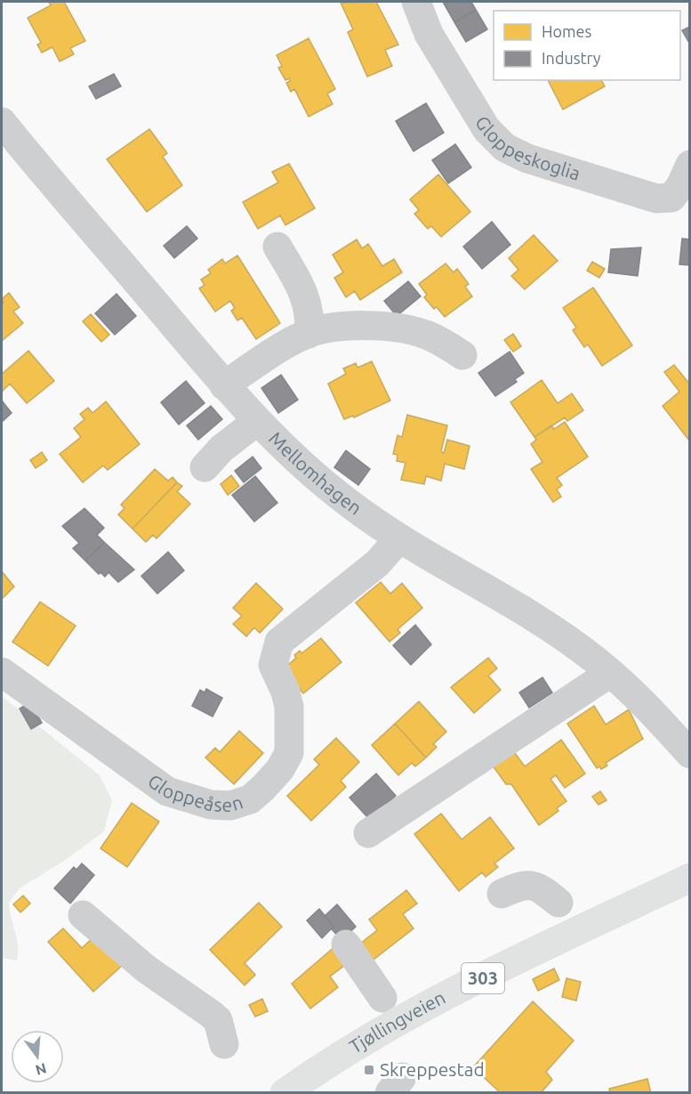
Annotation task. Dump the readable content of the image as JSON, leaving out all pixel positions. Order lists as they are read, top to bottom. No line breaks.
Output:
{"streets":{"main road":["303","Tjøllingveien"],"street":["Gloppeskoglia","Mellomhagen","Gloppeåsen"]},"crossings":[["Mellomhagen","Gloppeåsen"]],"places":{"transit":["Skreppestad"]},"legend":["Homes","Industry"],"north":"bottom"}
